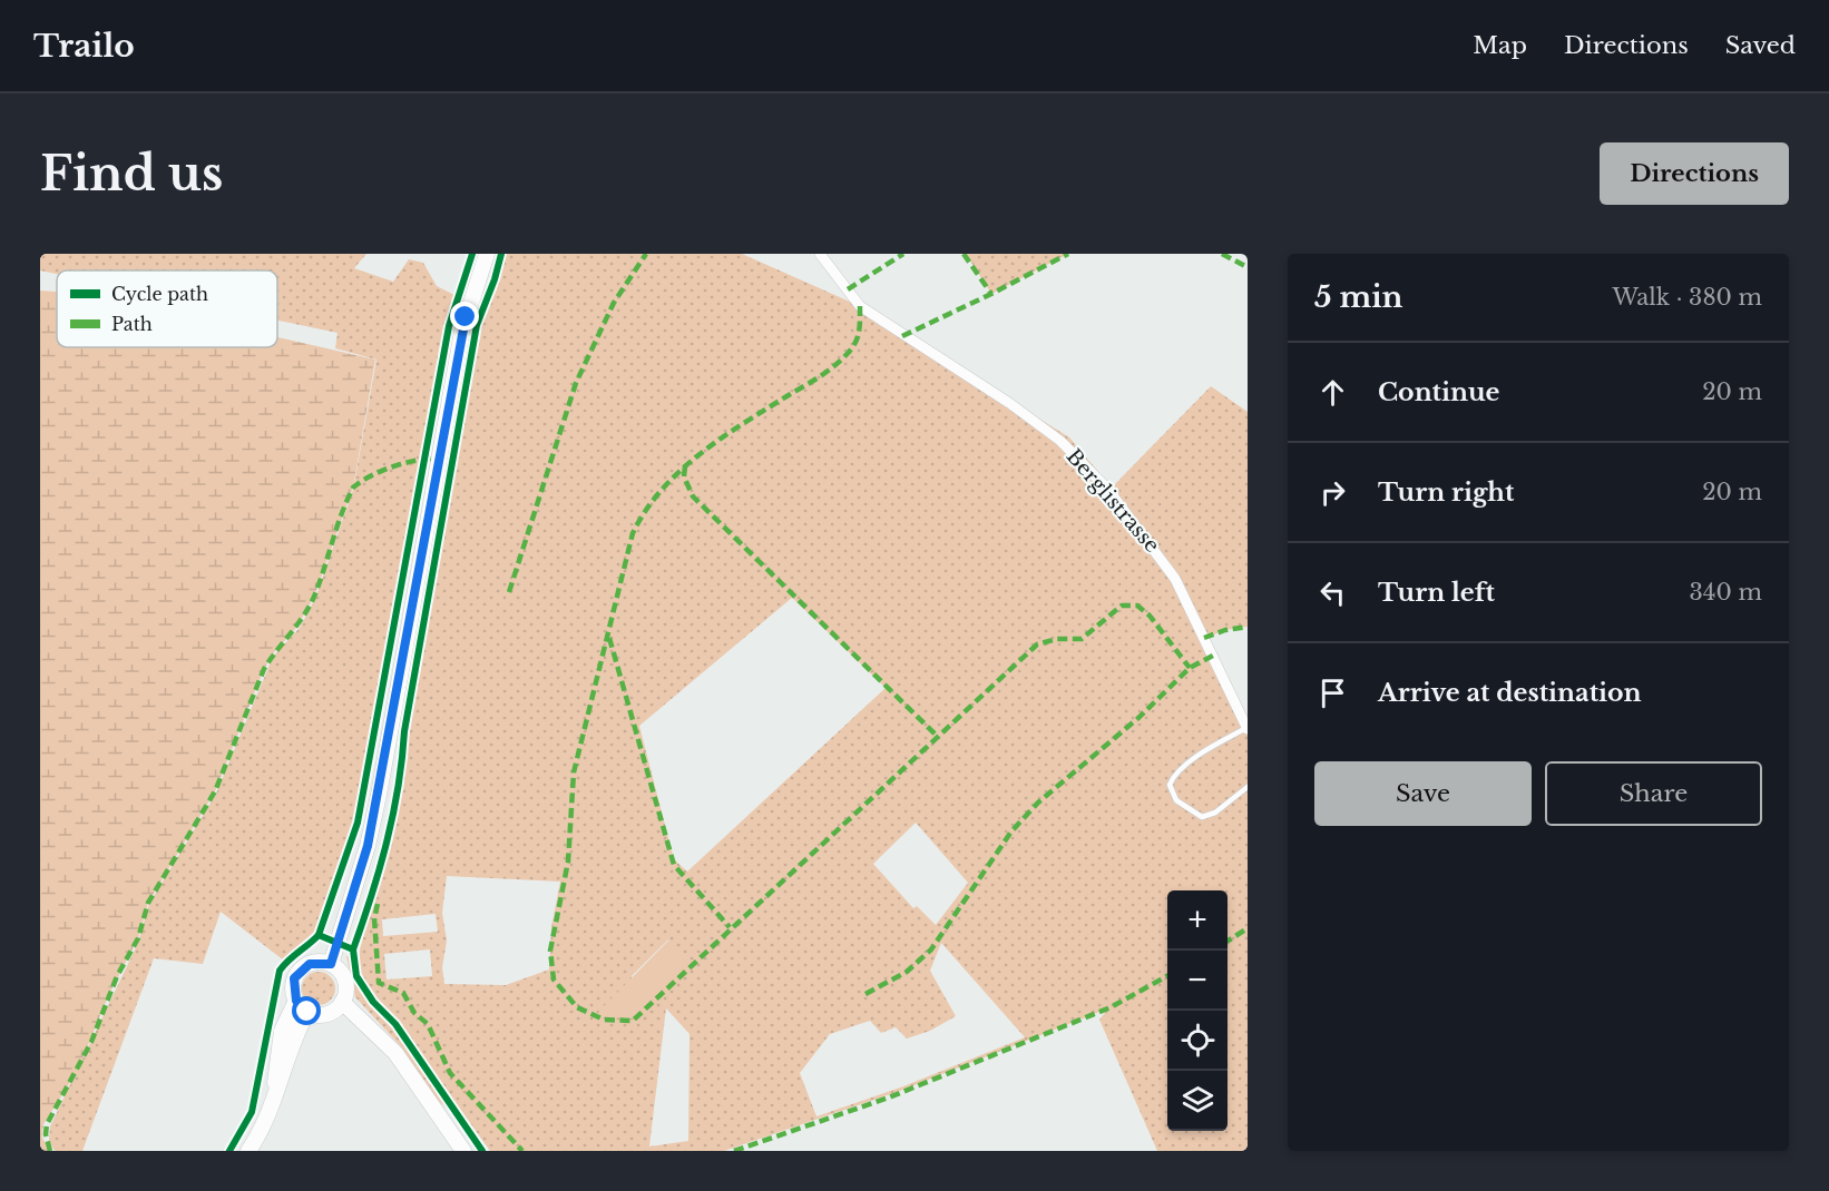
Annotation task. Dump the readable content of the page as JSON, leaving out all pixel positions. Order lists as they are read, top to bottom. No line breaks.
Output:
{"streets":{"street":["Berglistrasse"]},"legend":["Cycle path","Path"],"page":{"header":"Trailo","nav":["Map","Directions","Saved"],"buttons":["Directions",["Save","Share"]],"title":"Find us","heading":["5 min","Walk · 380 m"],"list":[["Continue","20 m"],["Turn right","20 m"],["Turn left","340 m"],"Arrive at destination"],"map_buttons":["+","−"]}}
